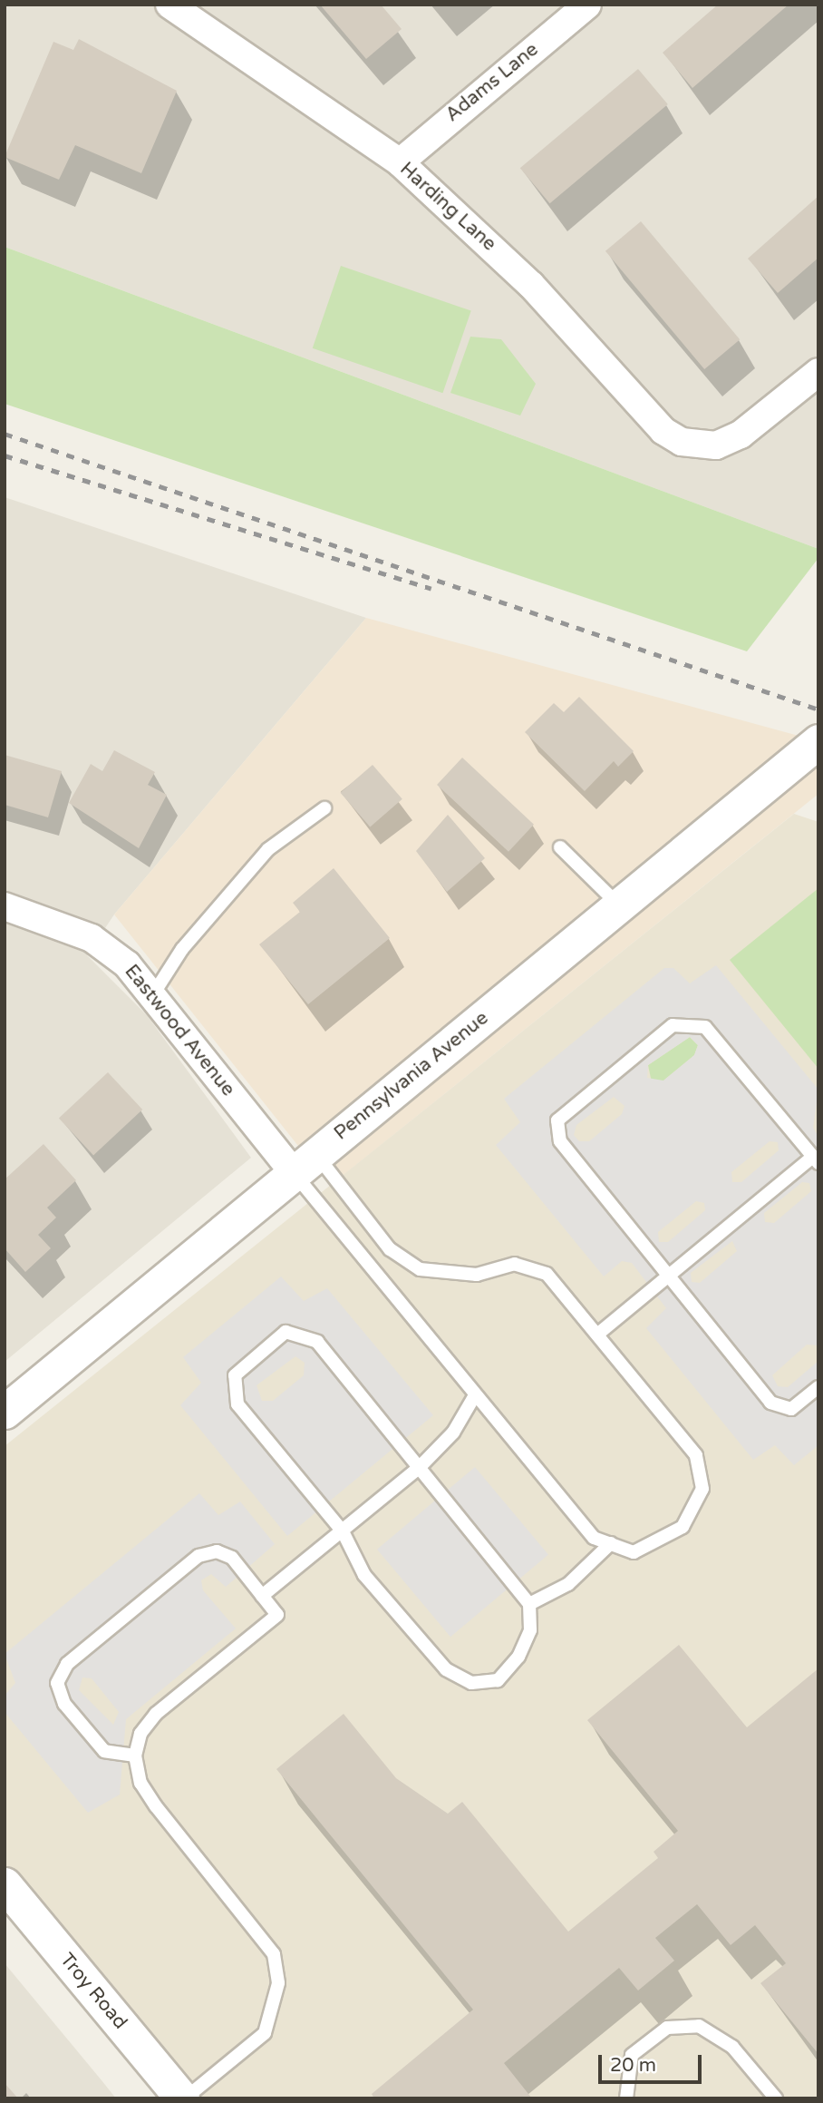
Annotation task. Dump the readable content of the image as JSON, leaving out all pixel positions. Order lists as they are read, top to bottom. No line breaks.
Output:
{"streets":{"street":["Adams Lane","Harding Lane","Eastwood Avenue","Pennsylvania Avenue","Troy Road"]},"crossings":[["Adams Lane","Harding Lane"],["Eastwood Avenue","Pennsylvania Avenue"]],"scale_bar":"20 m"}
